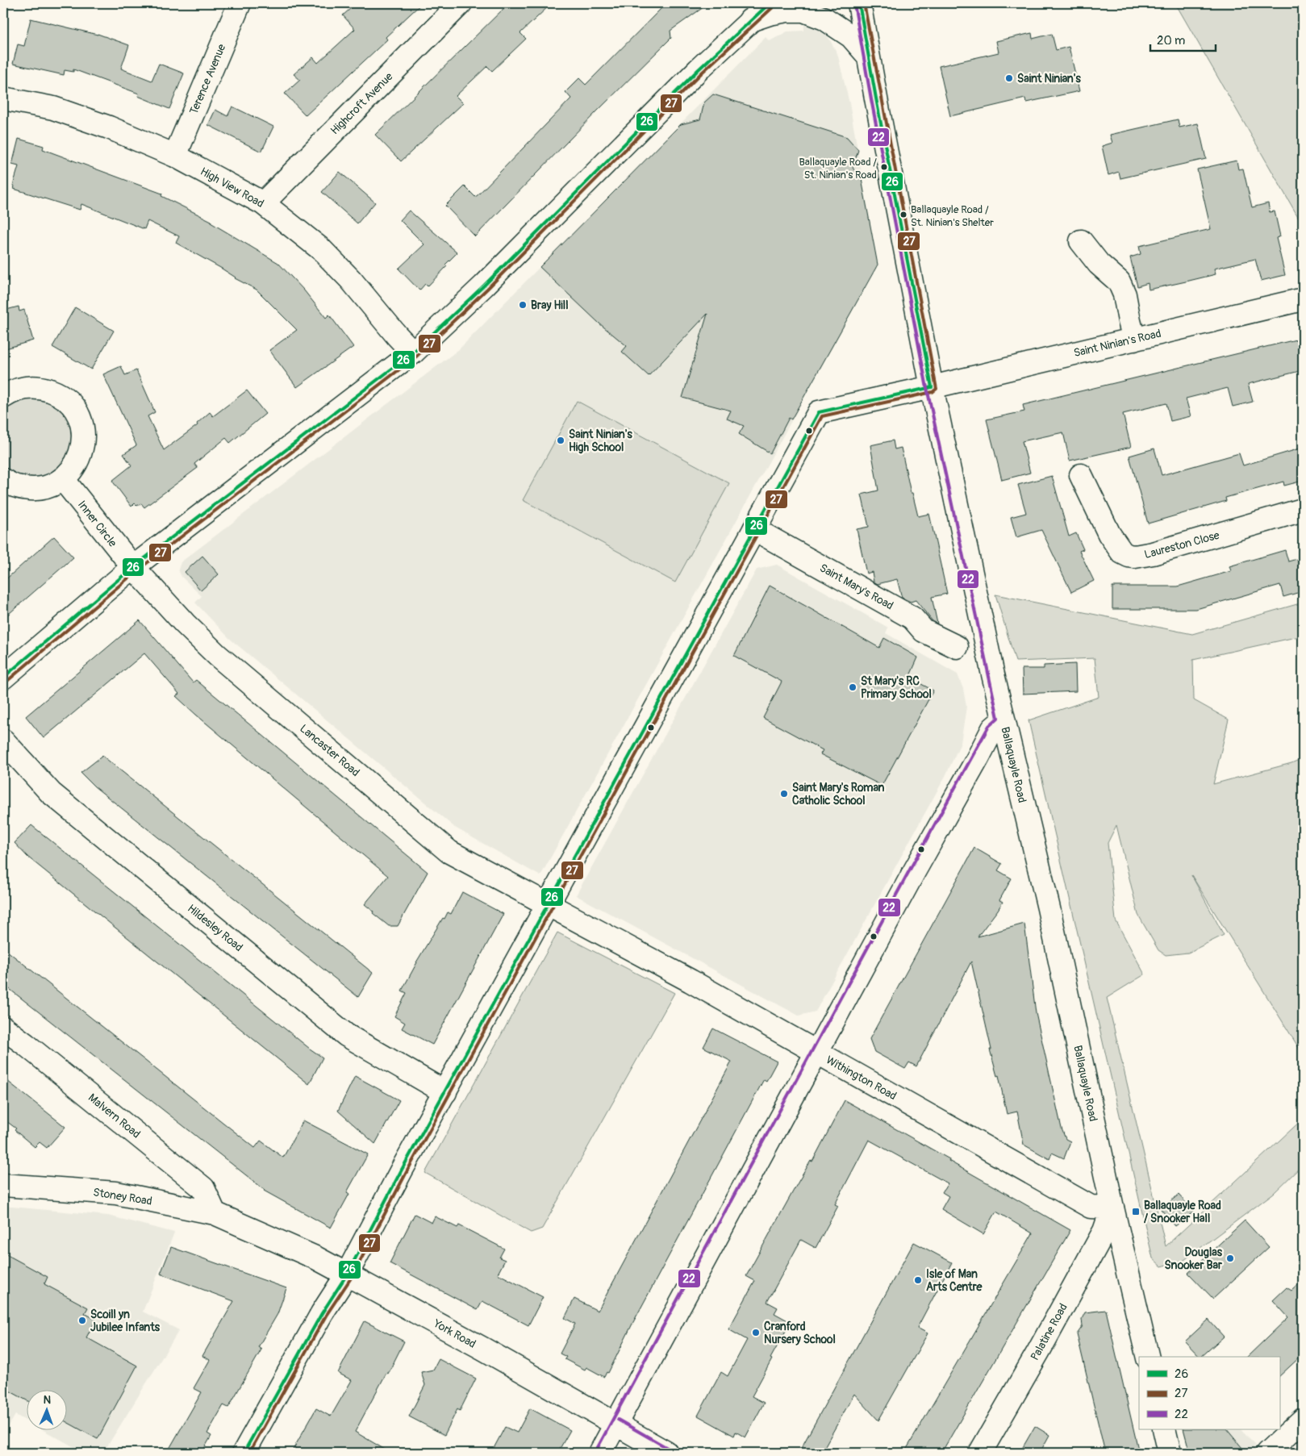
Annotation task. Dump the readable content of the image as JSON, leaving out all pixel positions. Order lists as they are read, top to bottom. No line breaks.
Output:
{"streets":{"main road":["Terence Avenue","Highcroft Avenue","High View Road","Saint Ninian's Road","Inner Circle","Laureston Close","Saint Mary's Road","Lancaster Road","Ballaquayle Road","Hildesley Road","Withington Road","Malvern Road","Stoney Road","Palatine Road","York Road"]},"crossings":[["Terence Avenue","High View Road"],["Highcroft Avenue","High View Road"],["Saint Ninian's Road","Saint Mary's Road"],["Saint Ninian's Road","Lancaster Road"],["Saint Ninian's Road","Ballaquayle Road"],["Saint Ninian's Road","Hildesley Road"],["Saint Ninian's Road","Withington Road"],["Saint Ninian's Road","York Road"],["Inner Circle","Lancaster Road"],["Lancaster Road","Withington Road"],["Ballaquayle Road","Withington Road"],["Ballaquayle Road","Palatine Road"],["Withington Road","Palatine Road"],["Malvern Road","Stoney Road"],["Stoney Road","York Road"]],"places":{"other":["Saint Ninian's","Ballaquayle Road / St. Ninian's Road","Ballaquayle Road / St. Ninian's Shelter","Bray Hill","Saint Ninian's High School","St Mary's RC Primary School","Saint Mary's Roman Catholic School","Douglas Snooker Bar","Isle of Man Arts Centre","Scoill yn Jubilee Infants","Cranford Nursery School"],"transit":["Ballaquayle Road / Snooker Hall"]},"lines":["transit line 26","transit line 27","transit line 22"],"legend":["26","27","22"],"scale_bar":"20 m","north":"top"}
